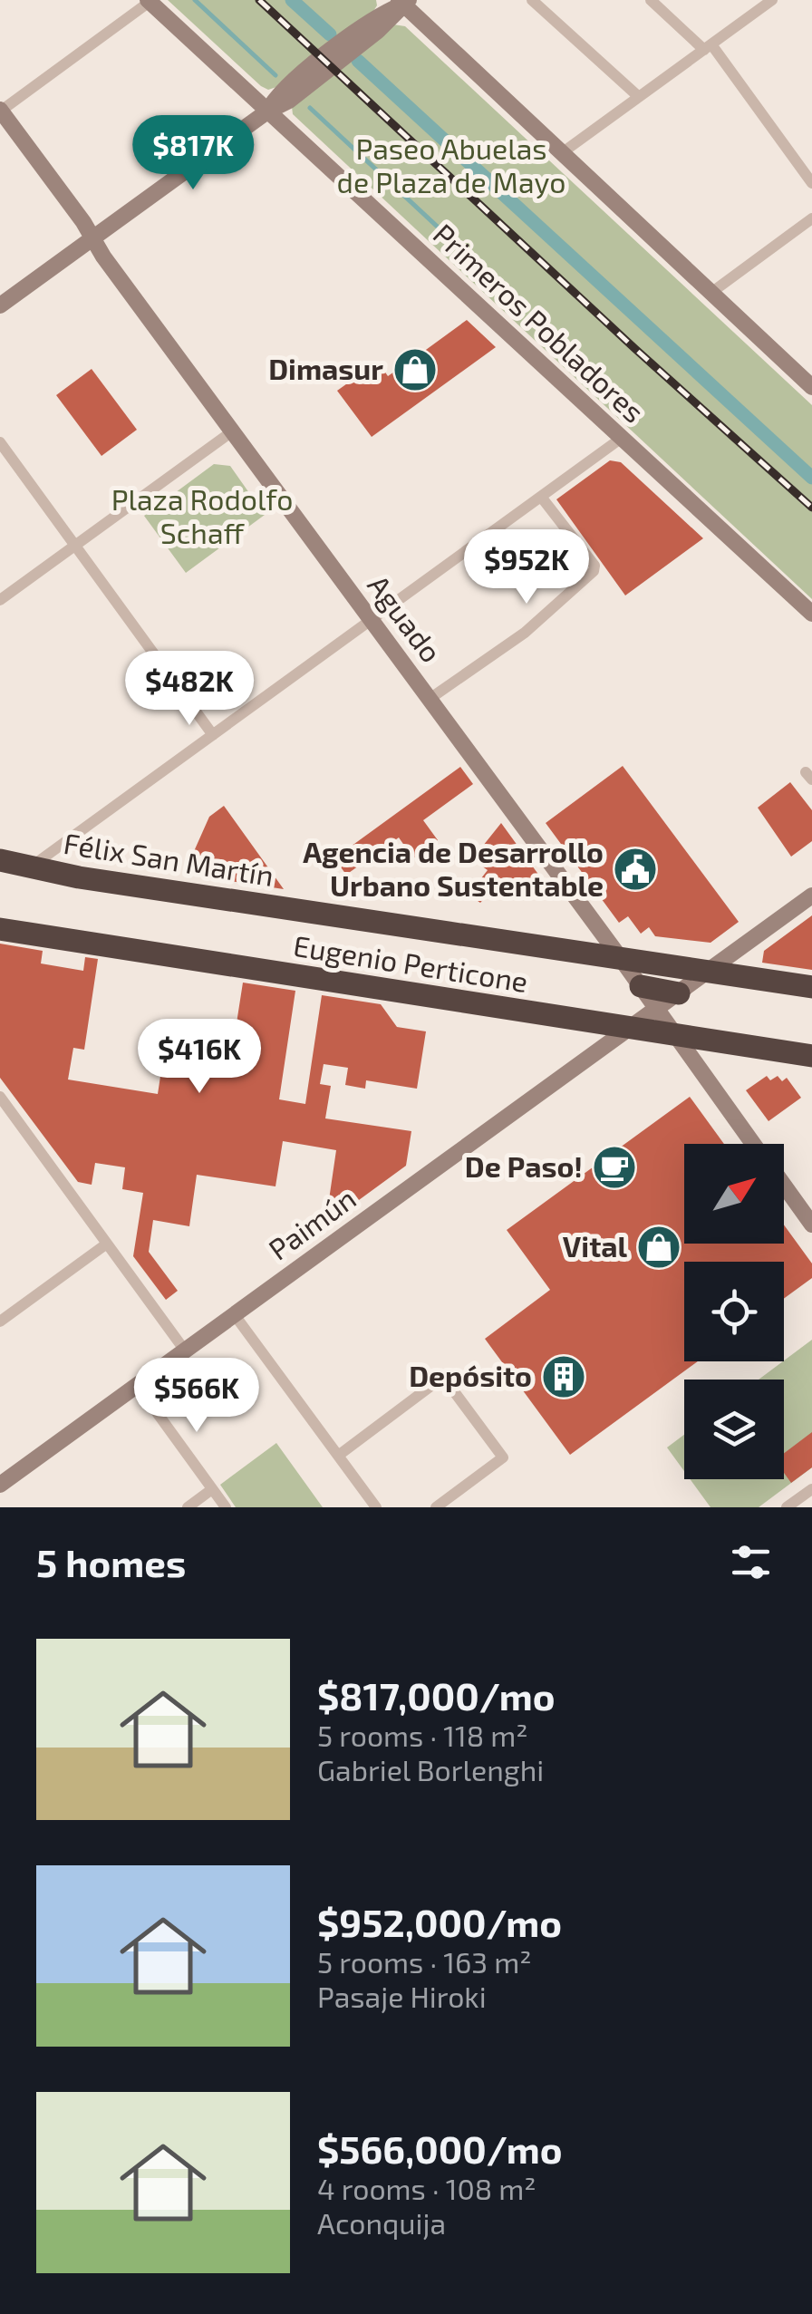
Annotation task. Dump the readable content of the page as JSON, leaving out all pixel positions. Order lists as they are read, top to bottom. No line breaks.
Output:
{"streets":{"highway":["Félix San Martín","Eugenio Perticone"],"street":["Primeros Pobladores","Aguado","Paimún"]},"crossings":[["Aguado","Félix San Martín"],["Aguado","Eugenio Perticone"],["Aguado","Paimún"],["Félix San Martín","Paimún"],["Eugenio Perticone","Paimún"]],"parks":["Paseo Abuelas de Plaza de Mayo","Plaza Rodolfo Schaff"],"places":{"shop":["Dimasur","Vital"],"public building":["Agencia de Desarrollo Urbano Sustentable"],"cafe":["De Paso!"],"building":["Depósito"]},"north":"top right","page":{"price":["$817K","$952K","$482K","$416K","$566K"],"heading":"5 homes","list":[{"name":"$817,000/mo","note":"5 rooms · 118 m² · Gabriel Borlenghi"},{"name":"$952,000/mo","note":"5 rooms · 163 m² · Pasaje Hiroki"},{"name":"$566,000/mo","note":"4 rooms · 108 m² · Aconquija"}]}}
